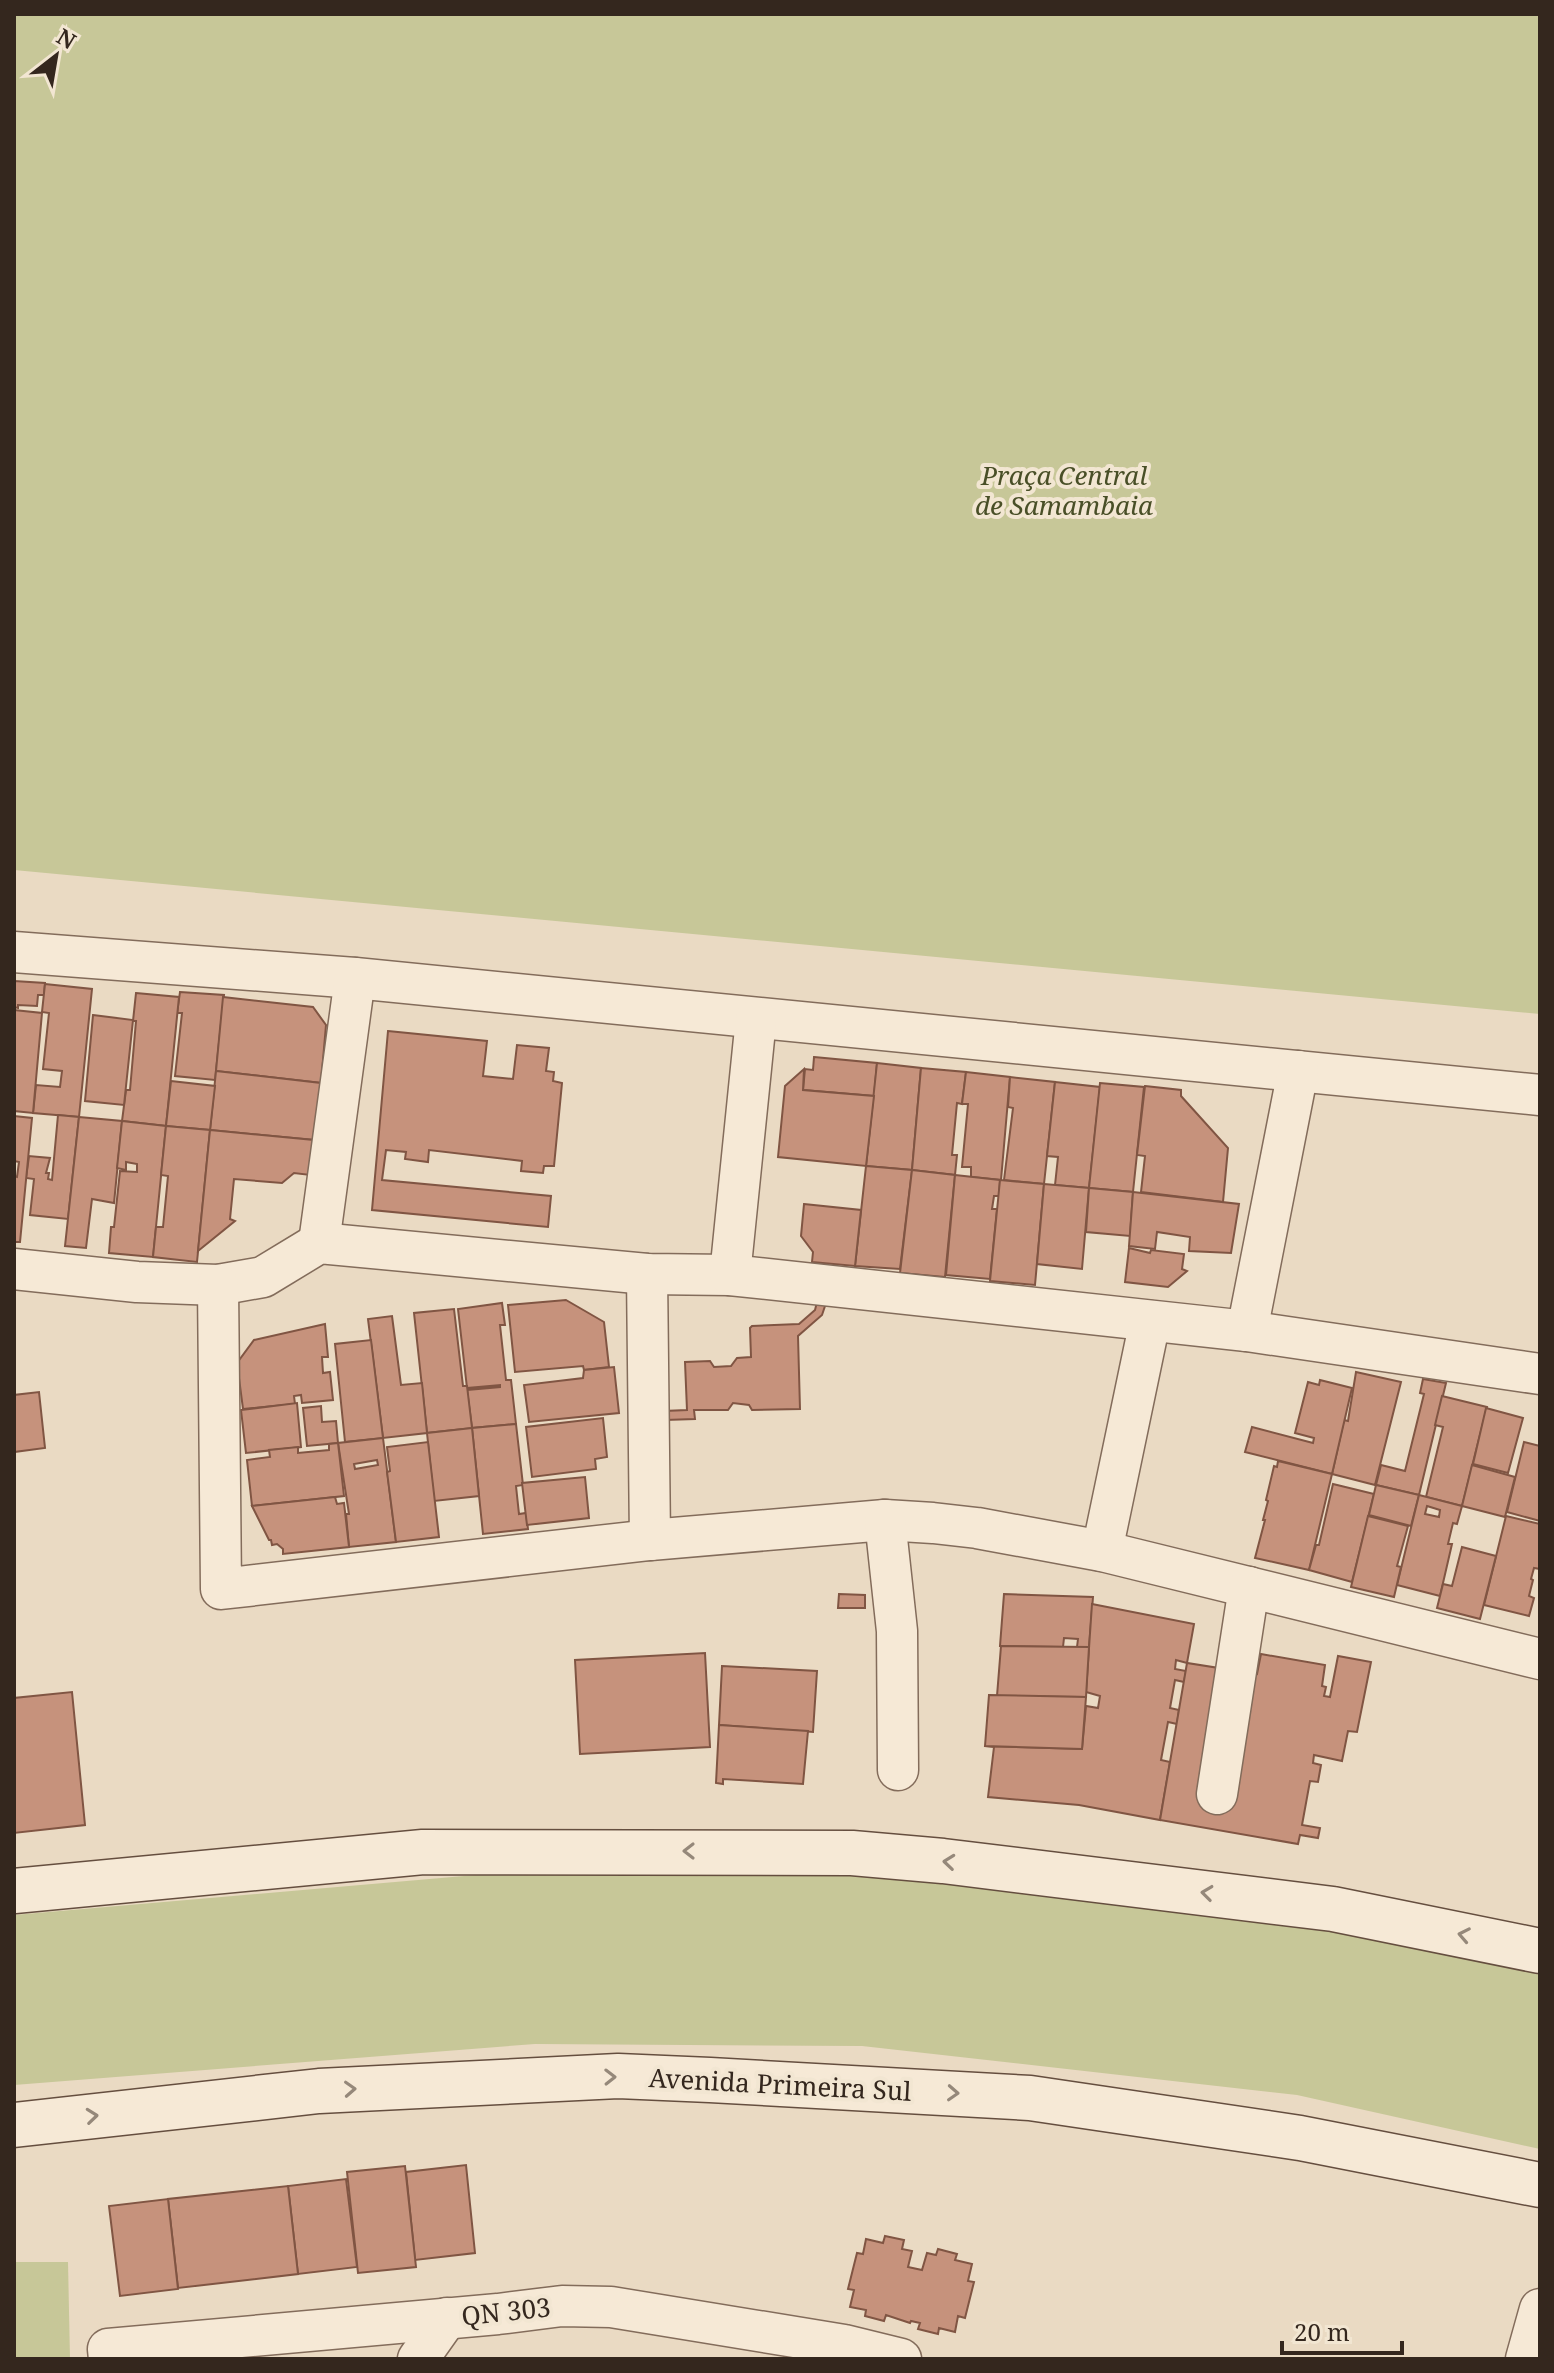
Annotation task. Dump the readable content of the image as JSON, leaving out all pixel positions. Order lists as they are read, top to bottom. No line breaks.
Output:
{"streets":{"main road":["Avenida Primeira Sul"],"street":["QN 303"]},"parks":["Praça Central de Samambaia"],"scale_bar":"20 m","north":"top right"}
